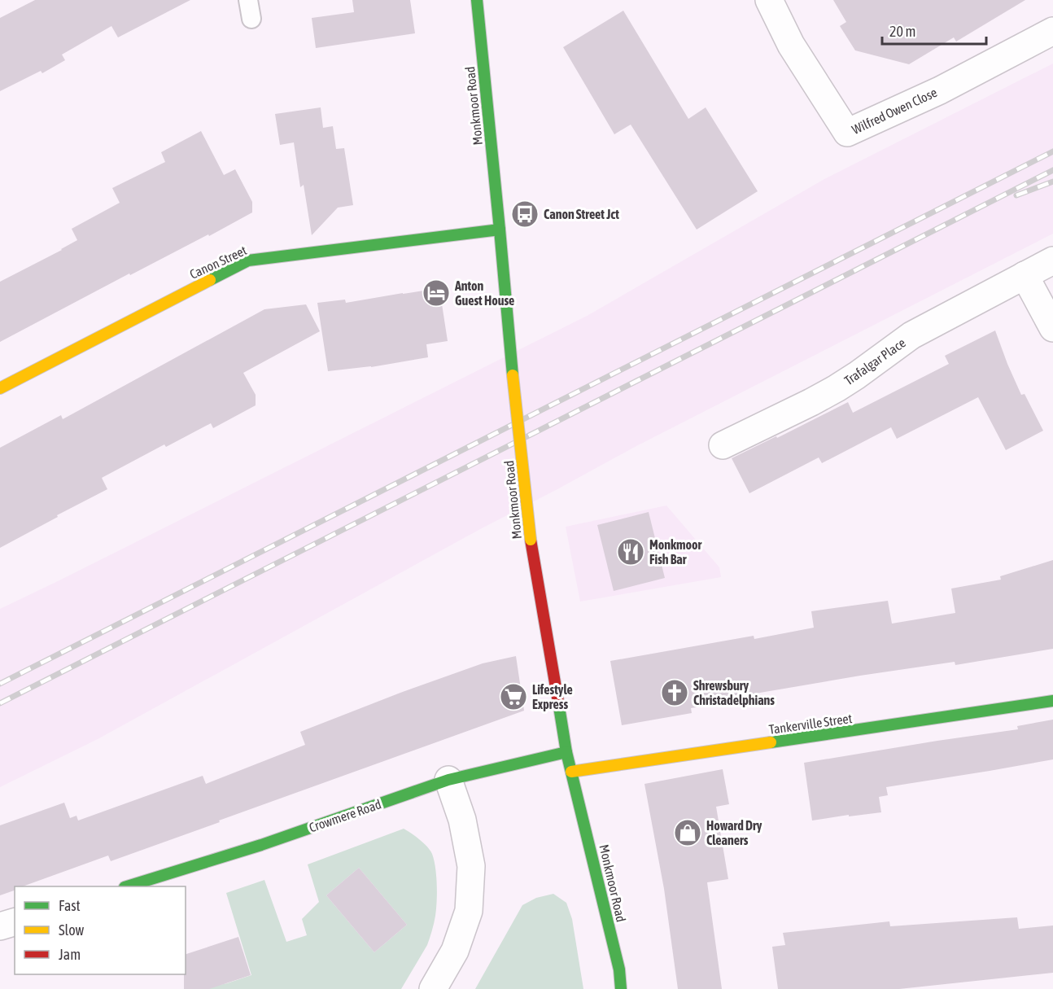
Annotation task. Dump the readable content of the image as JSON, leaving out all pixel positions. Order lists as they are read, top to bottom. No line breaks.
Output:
{"streets":{"street":["Monkmoor Road","Wilfred Owen Close","Canon Street","Trafalgar Place","Tankerville Street","Crowmere Road"]},"crossings":[["Monkmoor Road","Canon Street"],["Monkmoor Road","Tankerville Street"],["Monkmoor Road","Crowmere Road"]],"places":{"bus stop":["Canon Street Jct"],"hotel":["Anton Guest House"],"restaurant":["Monkmoor Fish Bar"],"church":["Shrewsbury Christadelphians"],"supermarket":["Lifestyle Express"],"shop":["Howard Dry Cleaners"]},"legend":["Fast","Slow","Jam"],"scale_bar":"20 m"}
